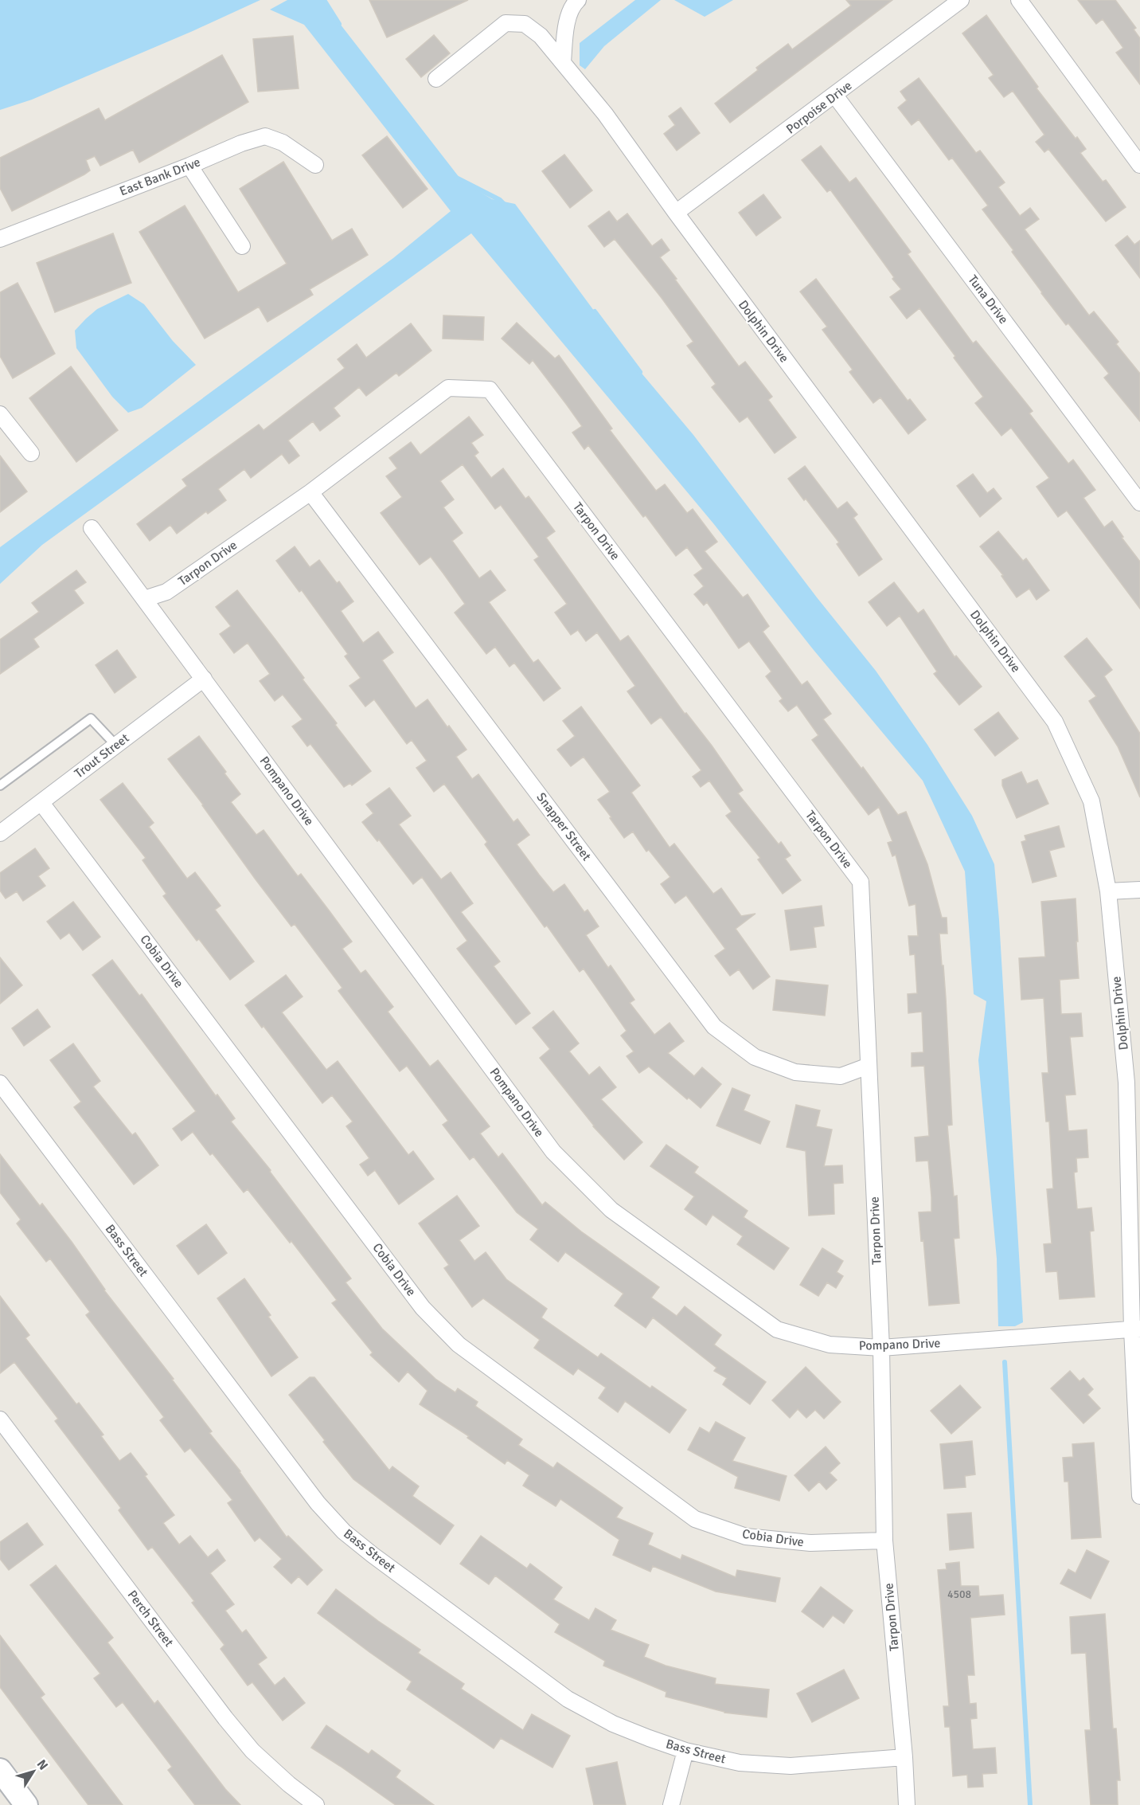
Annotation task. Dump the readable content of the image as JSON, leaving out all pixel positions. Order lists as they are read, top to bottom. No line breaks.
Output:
{"streets":{"street":["Porpoise Drive","East Bank Drive","Tuna Drive","Dolphin Drive","Tarpon Drive","Trout Street","Pompano Drive","Snapper Street","Cobia Drive","Bass Street","Perch Street"]},"crossings":[["Porpoise Drive","Tuna Drive"],["Porpoise Drive","Dolphin Drive"],["Dolphin Drive","Pompano Drive"],["Tarpon Drive","Pompano Drive"],["Tarpon Drive","Snapper Street"],["Tarpon Drive","Cobia Drive"],["Tarpon Drive","Bass Street"],["Trout Street","Pompano Drive"],["Trout Street","Cobia Drive"]],"house_numbers":["4508"],"north":"top right"}
